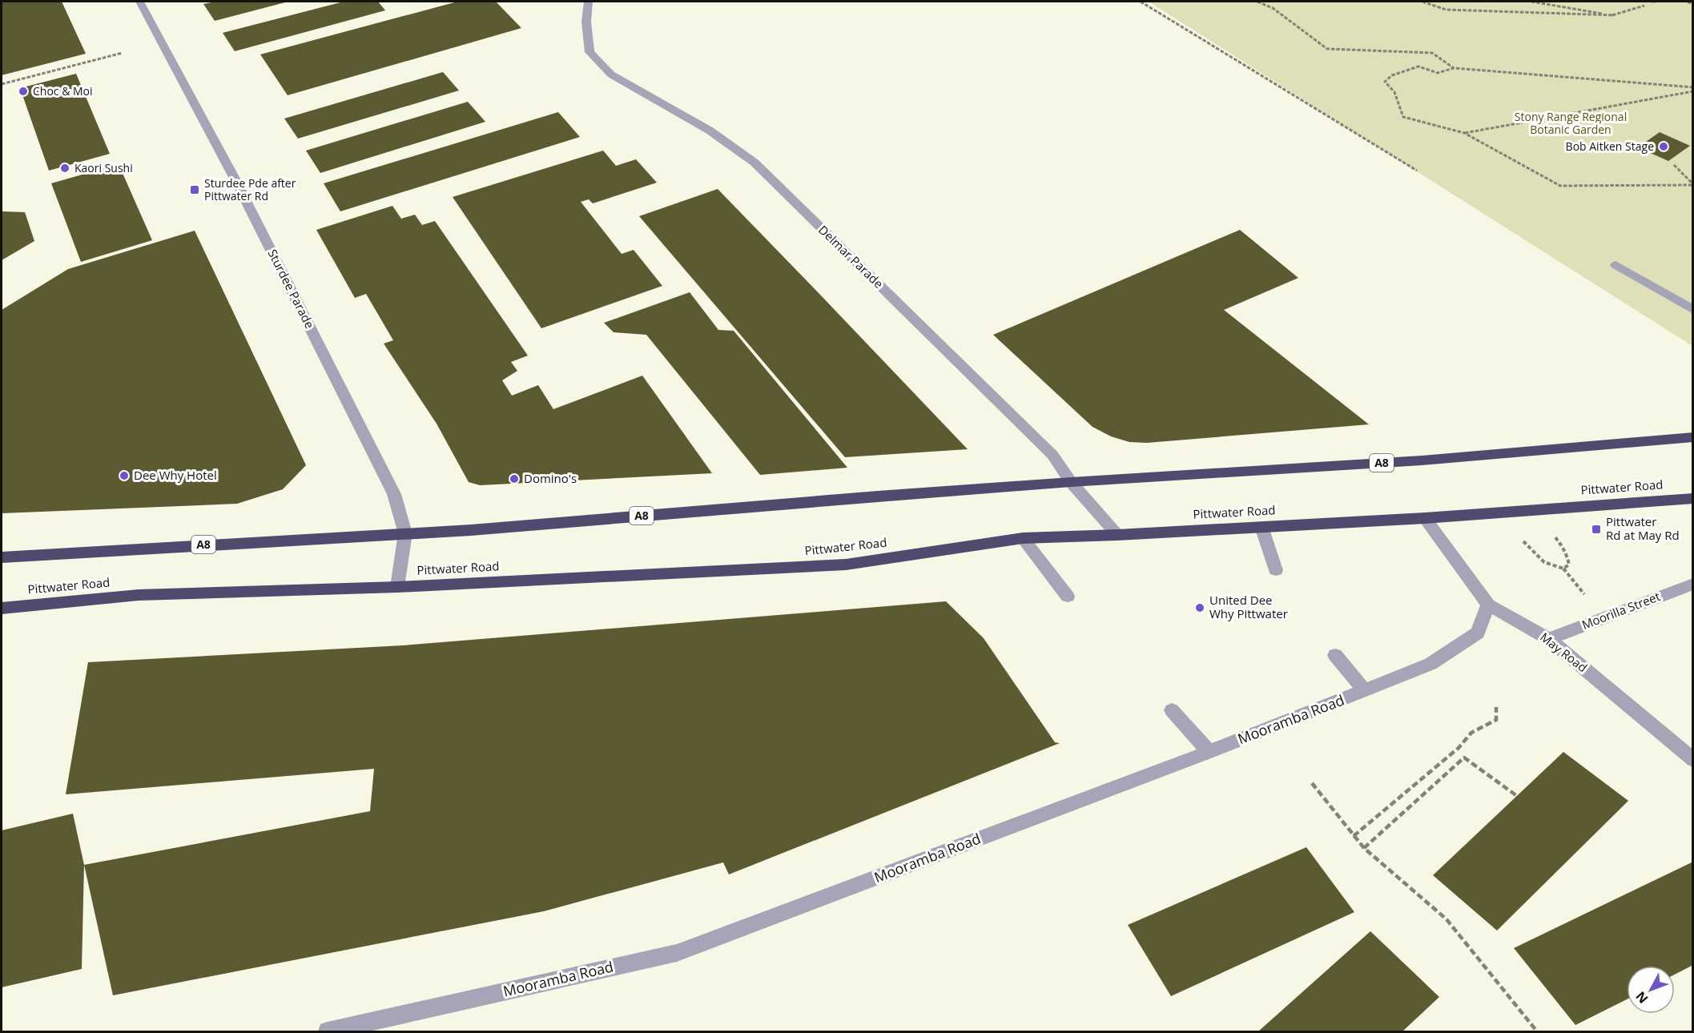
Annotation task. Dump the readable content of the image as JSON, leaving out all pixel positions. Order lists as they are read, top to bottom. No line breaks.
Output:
{"streets":{"highway":["A8","Pittwater Road"],"street":["Delmar Parade","Sturdee Parade","Moorilla Street","May Road","Mooramba Road"]},"crossings":[["Delmar Parade","A8"],["Delmar Parade","Pittwater Road"],["Sturdee Parade","A8"],["Sturdee Parade","Pittwater Road"],["Pittwater Road","May Road"],["Moorilla Street","May Road"],["May Road","Mooramba Road"]],"parks":["Stony Range Regional Botanic Garden"],"places":{"other":["Choc & Moi","Bob Aitken Stage","Kaori Sushi","Dee Why Hotel","Domino's","United Dee Why Pittwater"],"transit":["Sturdee Pde after Pittwater Rd","Pittwater Rd at May Rd"]},"north":"bottom left"}
